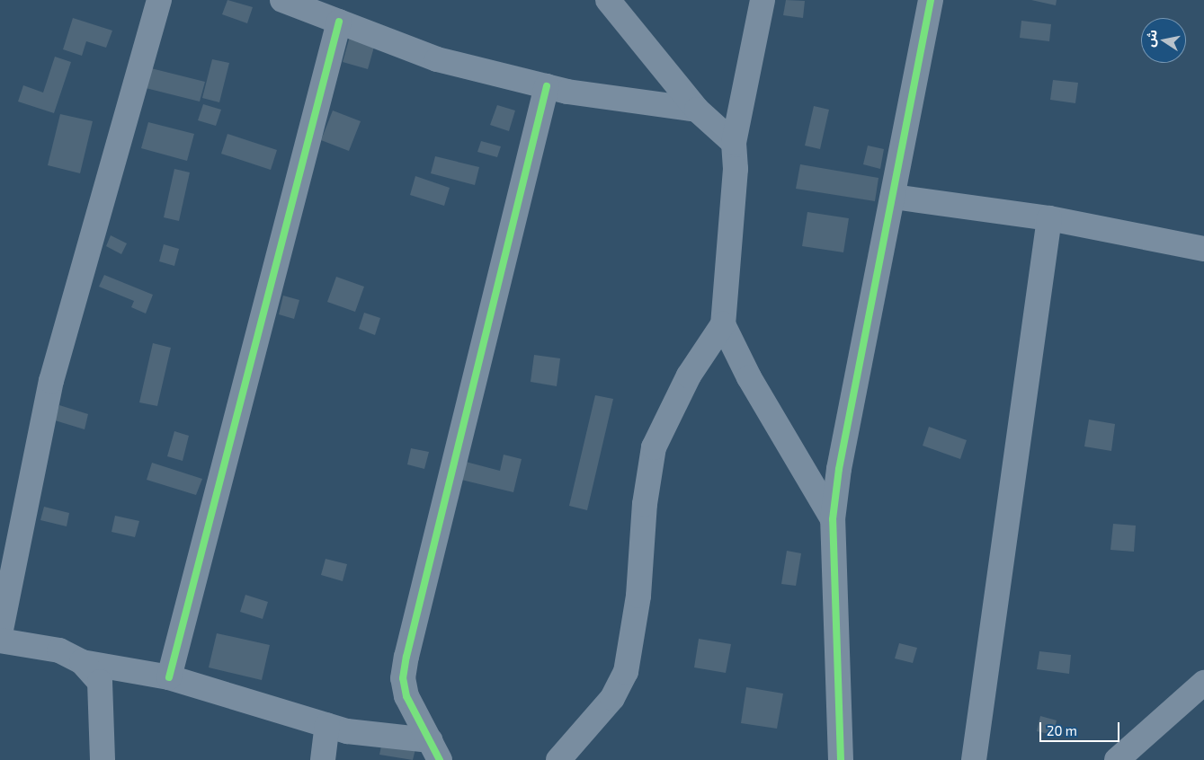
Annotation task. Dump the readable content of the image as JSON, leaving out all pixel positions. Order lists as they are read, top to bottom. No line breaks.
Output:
{"scale_bar":"20 m","north":"left"}
